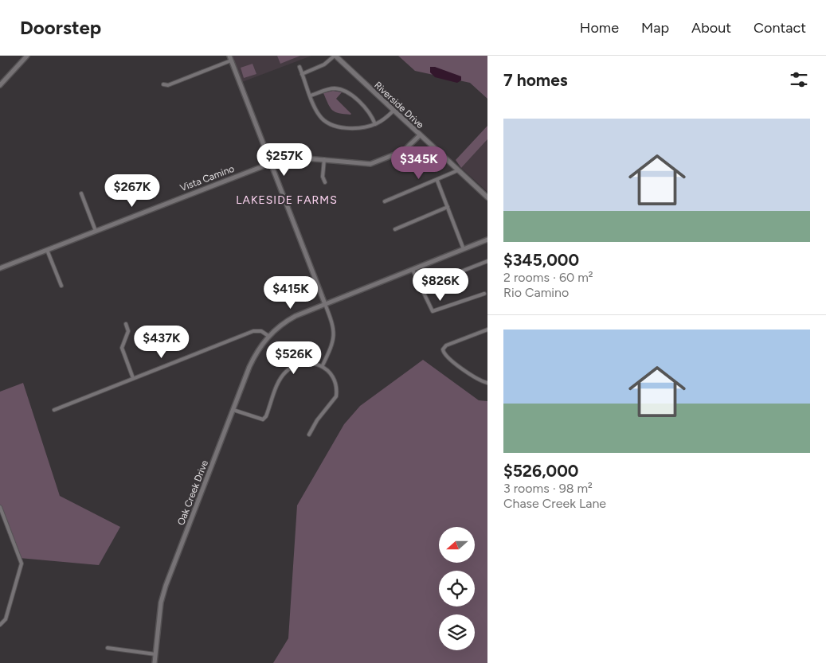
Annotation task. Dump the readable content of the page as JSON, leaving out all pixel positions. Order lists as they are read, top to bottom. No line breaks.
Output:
{"streets":{"main road":["Riverside Drive"],"street":["Vista Camino","Oak Creek Drive"]},"crossings":[["Riverside Drive","Vista Camino"]],"districts":["LAKESIDE FARMS"],"north":"left","page":{"header":"Doorstep","nav":["Home","Map","About","Contact"],"heading":"7 homes","list":[{"name":"$345,000","note":"2 rooms · 60 m² · Rio Camino"},{"name":"$526,000","note":"3 rooms · 98 m² · Chase Creek Lane"}],"price":["$257K","$345K","$267K","$826K","$415K","$437K","$526K"]}}
